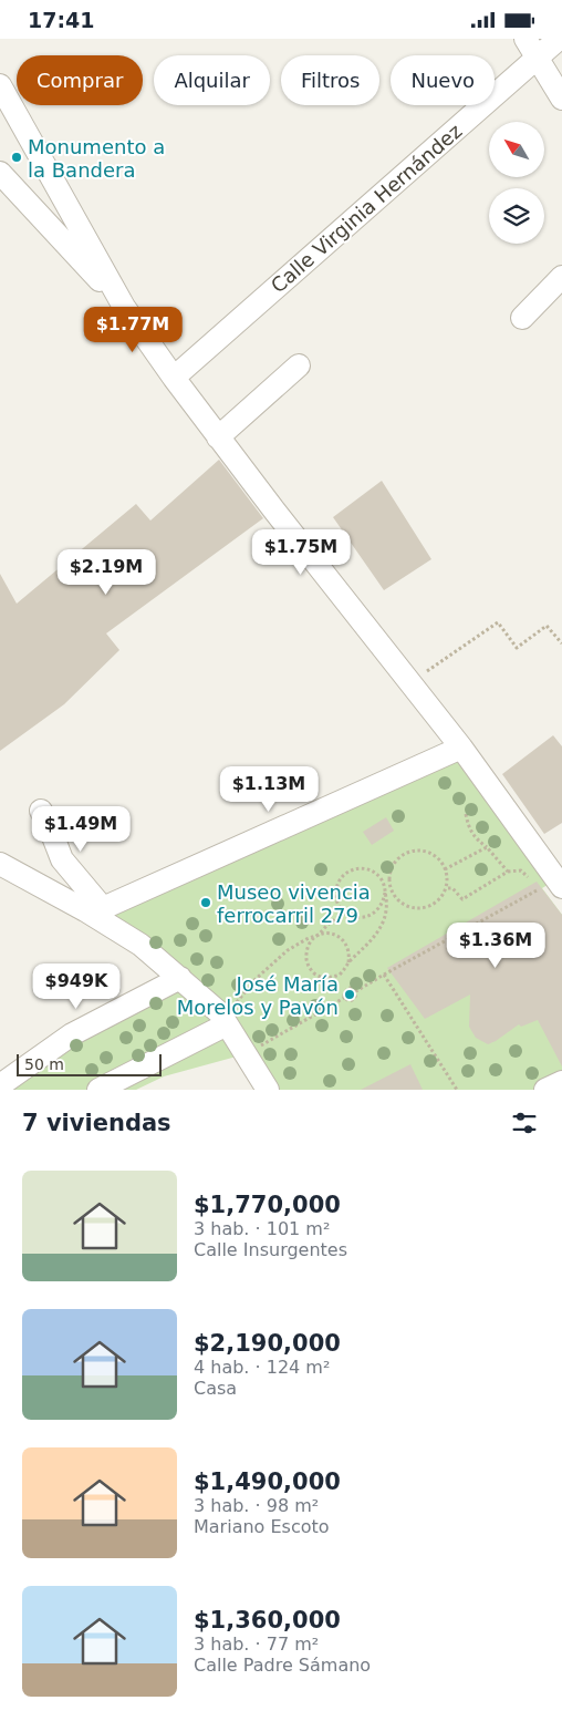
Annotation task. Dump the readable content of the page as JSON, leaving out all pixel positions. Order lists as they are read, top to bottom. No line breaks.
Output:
{"streets":{"street":["Calle Virginia Hernández"]},"places":["Monumento a la Bandera","Museo vivencia ferrocarril 279","José María Morelos y Pavón"],"scale_bar":"50 m","north":"top left","page":{"status":"17:41","chip":["Comprar","Alquilar","Filtros","Nuevo"],"price":["$1.77M","$1.75M","$2.19M","$1.13M","$1.49M","$1.36M","$949K"],"scale":"50 m","heading":"7 viviendas","list":[{"name":"$1,770,000","note":"3 hab. · 101 m² · Calle Insurgentes"},{"name":"$2,190,000","note":"4 hab. · 124 m² · Casa"},{"name":"$1,490,000","note":"3 hab. · 98 m² · Mariano Escoto"},{"name":"$1,360,000","note":"3 hab. · 77 m² · Calle Padre Sámano"}]}}
